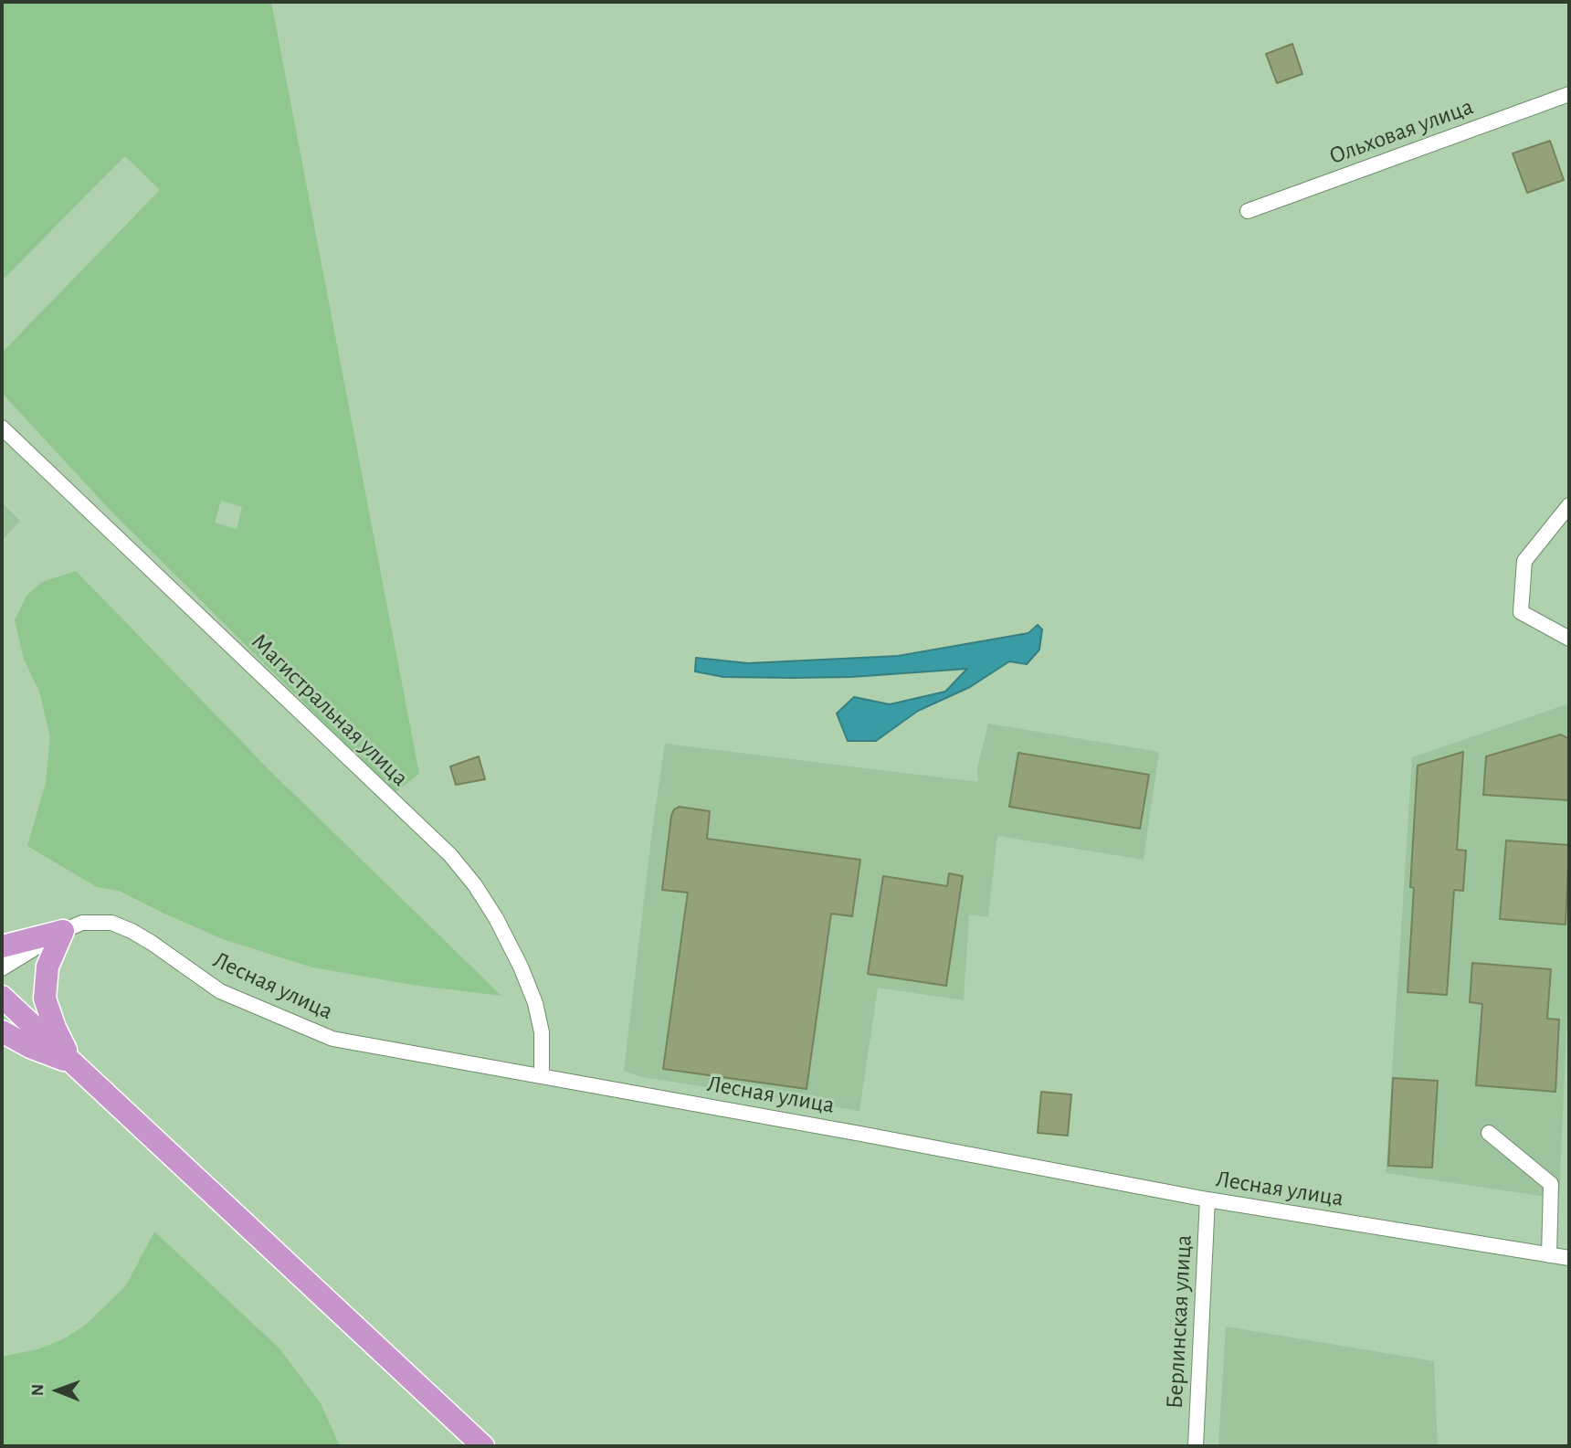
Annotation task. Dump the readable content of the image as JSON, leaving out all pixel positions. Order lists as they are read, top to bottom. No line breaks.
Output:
{"streets":{"street":["Ольховая улица","Магистральная улица","Лесная улица","Берлинская улица"]},"crossings":[["Магистральная улица","Лесная улица"],["Лесная улица","Берлинская улица"]],"north":"left"}
